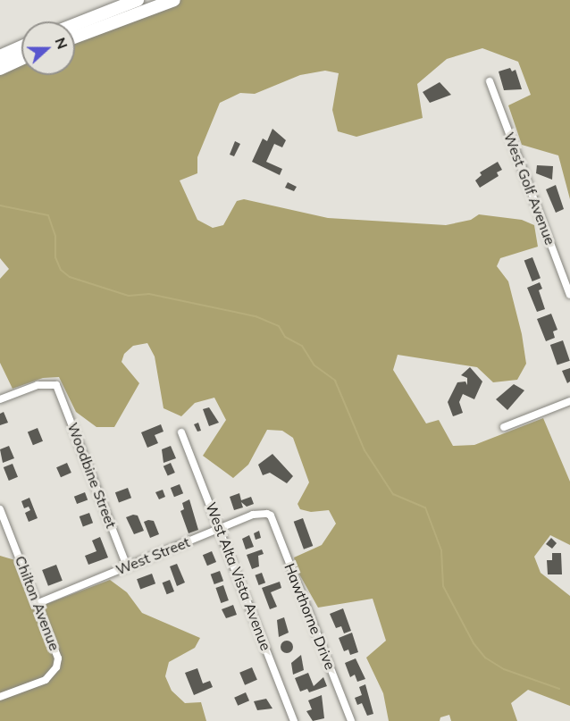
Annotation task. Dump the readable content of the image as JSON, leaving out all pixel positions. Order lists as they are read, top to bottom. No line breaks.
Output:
{"streets":{"street":["West Golf Avenue","Woodbine Street","West Street","West Alta Vista Avenue","Chilton Avenue","Hawthorne Drive"]},"crossings":[["Woodbine Street","West Street"],["West Street","West Alta Vista Avenue"],["West Street","Chilton Avenue"],["West Street","Hawthorne Drive"]],"north":"right"}
